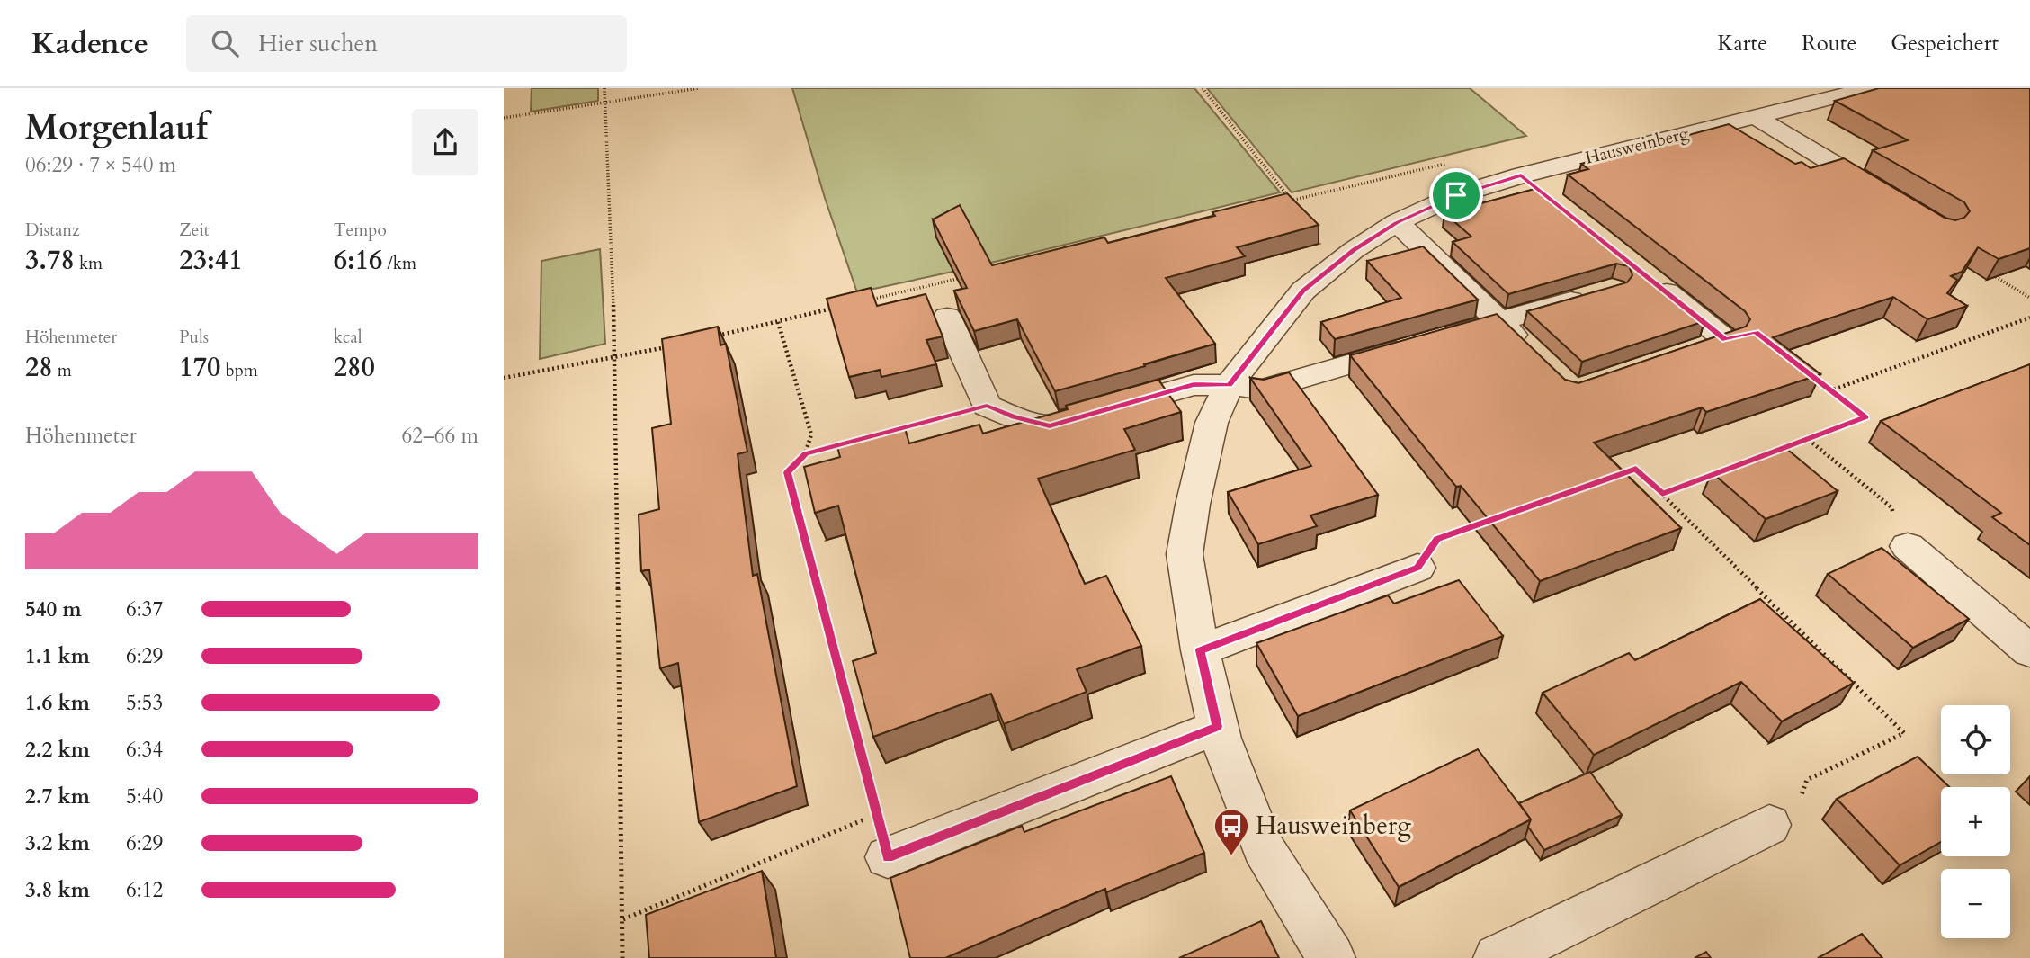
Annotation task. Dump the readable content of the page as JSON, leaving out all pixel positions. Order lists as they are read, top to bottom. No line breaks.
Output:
{"streets":{"street":["Hausweinberg"]},"places":{"bus stop":["Hausweinberg"]},"page":{"header":"Kadence","search":"Hier suchen","nav":["Karte","Route","Gespeichert"],"heading":["Morgenlauf","06:29 · 7 × 540 m"],"stats":[["Distanz","3.78 km"],["Zeit","23:41"],["Tempo","6:16 /km"],["Höhenmeter","28 m"],["Puls","170 bpm"],["kcal","280"]],"chart":["Höhenmeter","62–66 m"],"list":[{"name":"540 m","note":"6:37"},{"name":"1.1 km","note":"6:29"},{"name":"1.6 km","note":"5:53"},{"name":"2.2 km","note":"6:34"},{"name":"2.7 km","note":"5:40"},{"name":"3.2 km","note":"6:29"},{"name":"3.8 km","note":"6:12"}],"map_buttons":["+","−"]}}
